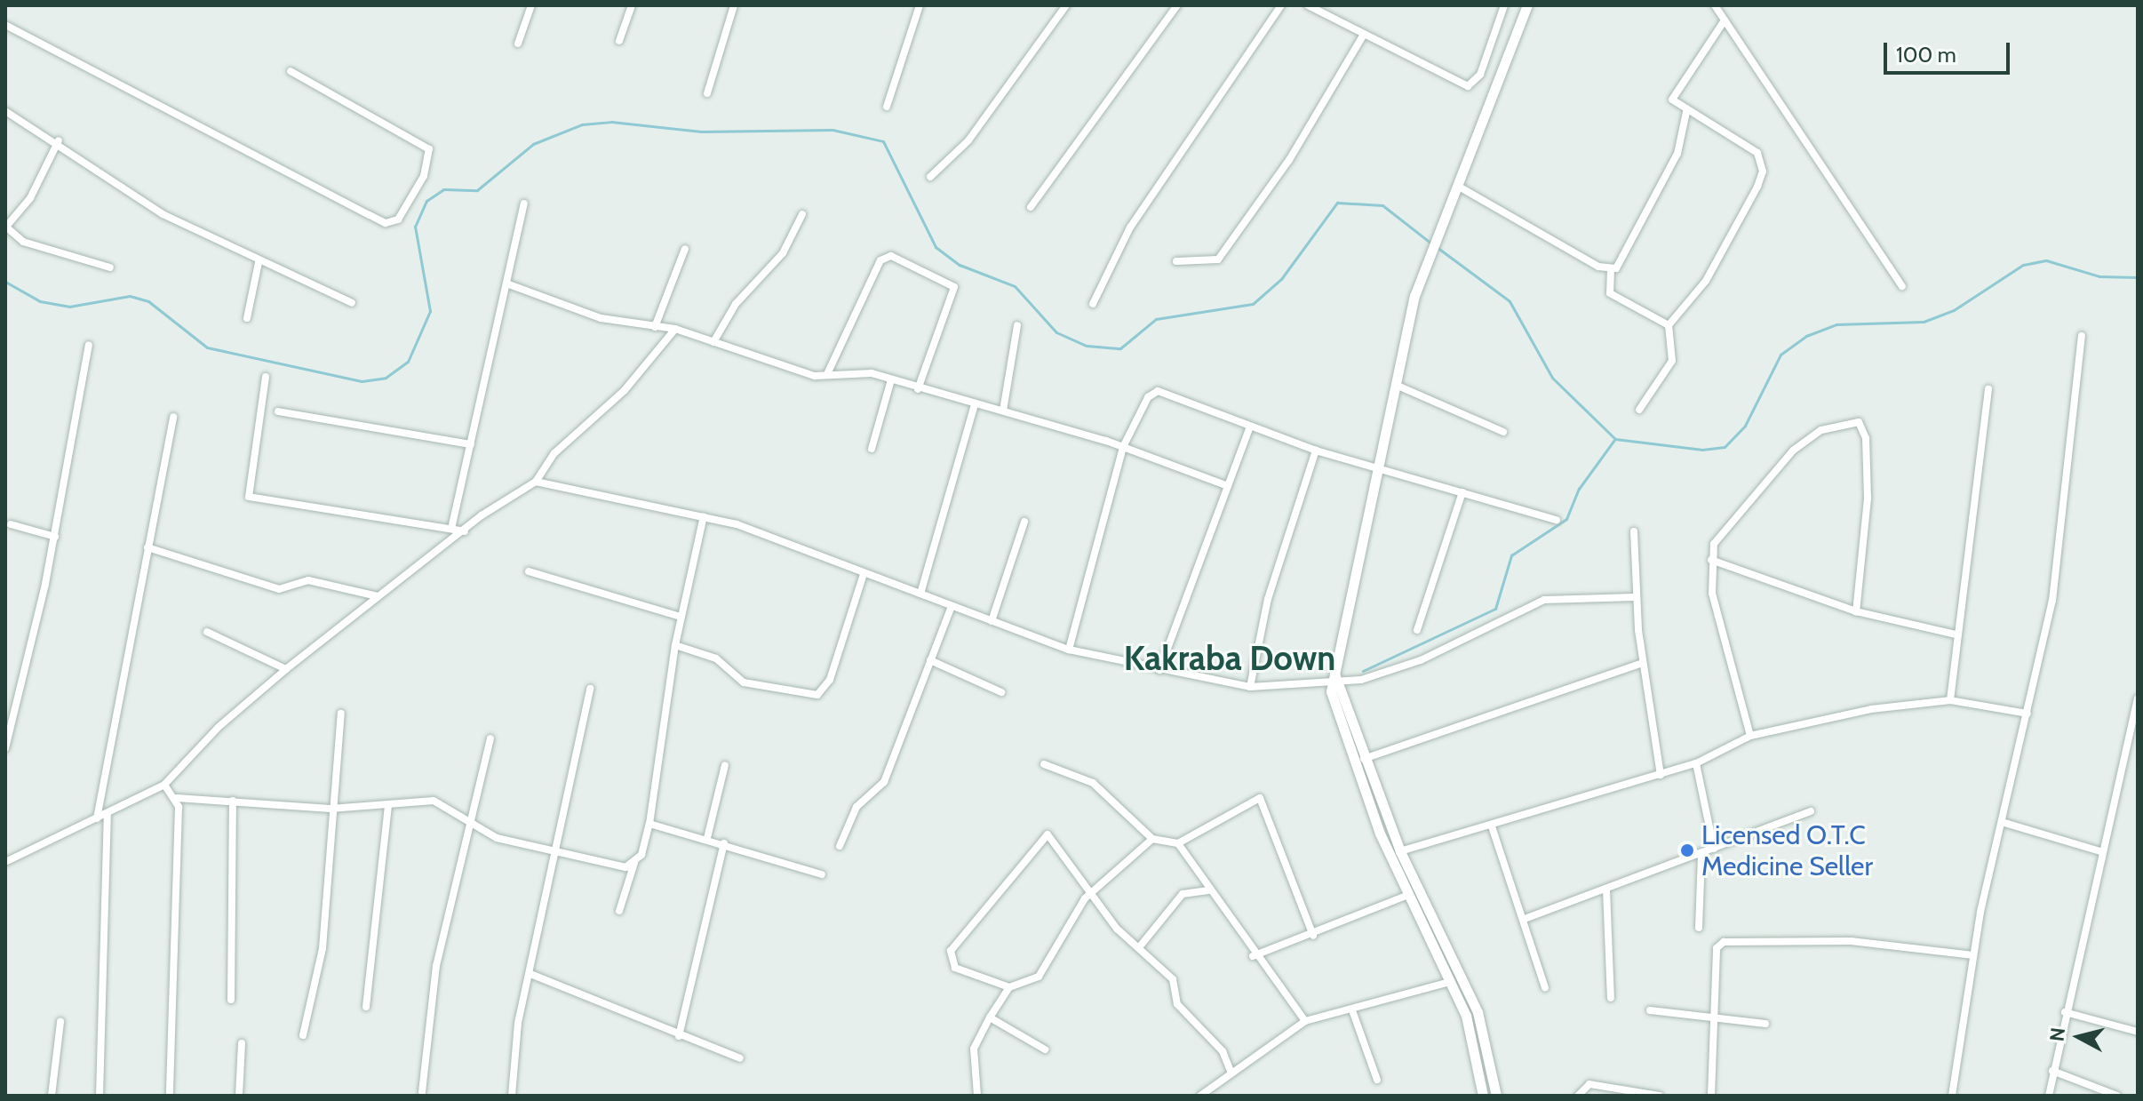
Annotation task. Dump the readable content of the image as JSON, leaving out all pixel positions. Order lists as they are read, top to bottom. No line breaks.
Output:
{"districts":["Kakraba Down"],"places":["Licensed O.T.C Medicine Seller"],"scale_bar":"100 m","north":"left"}
